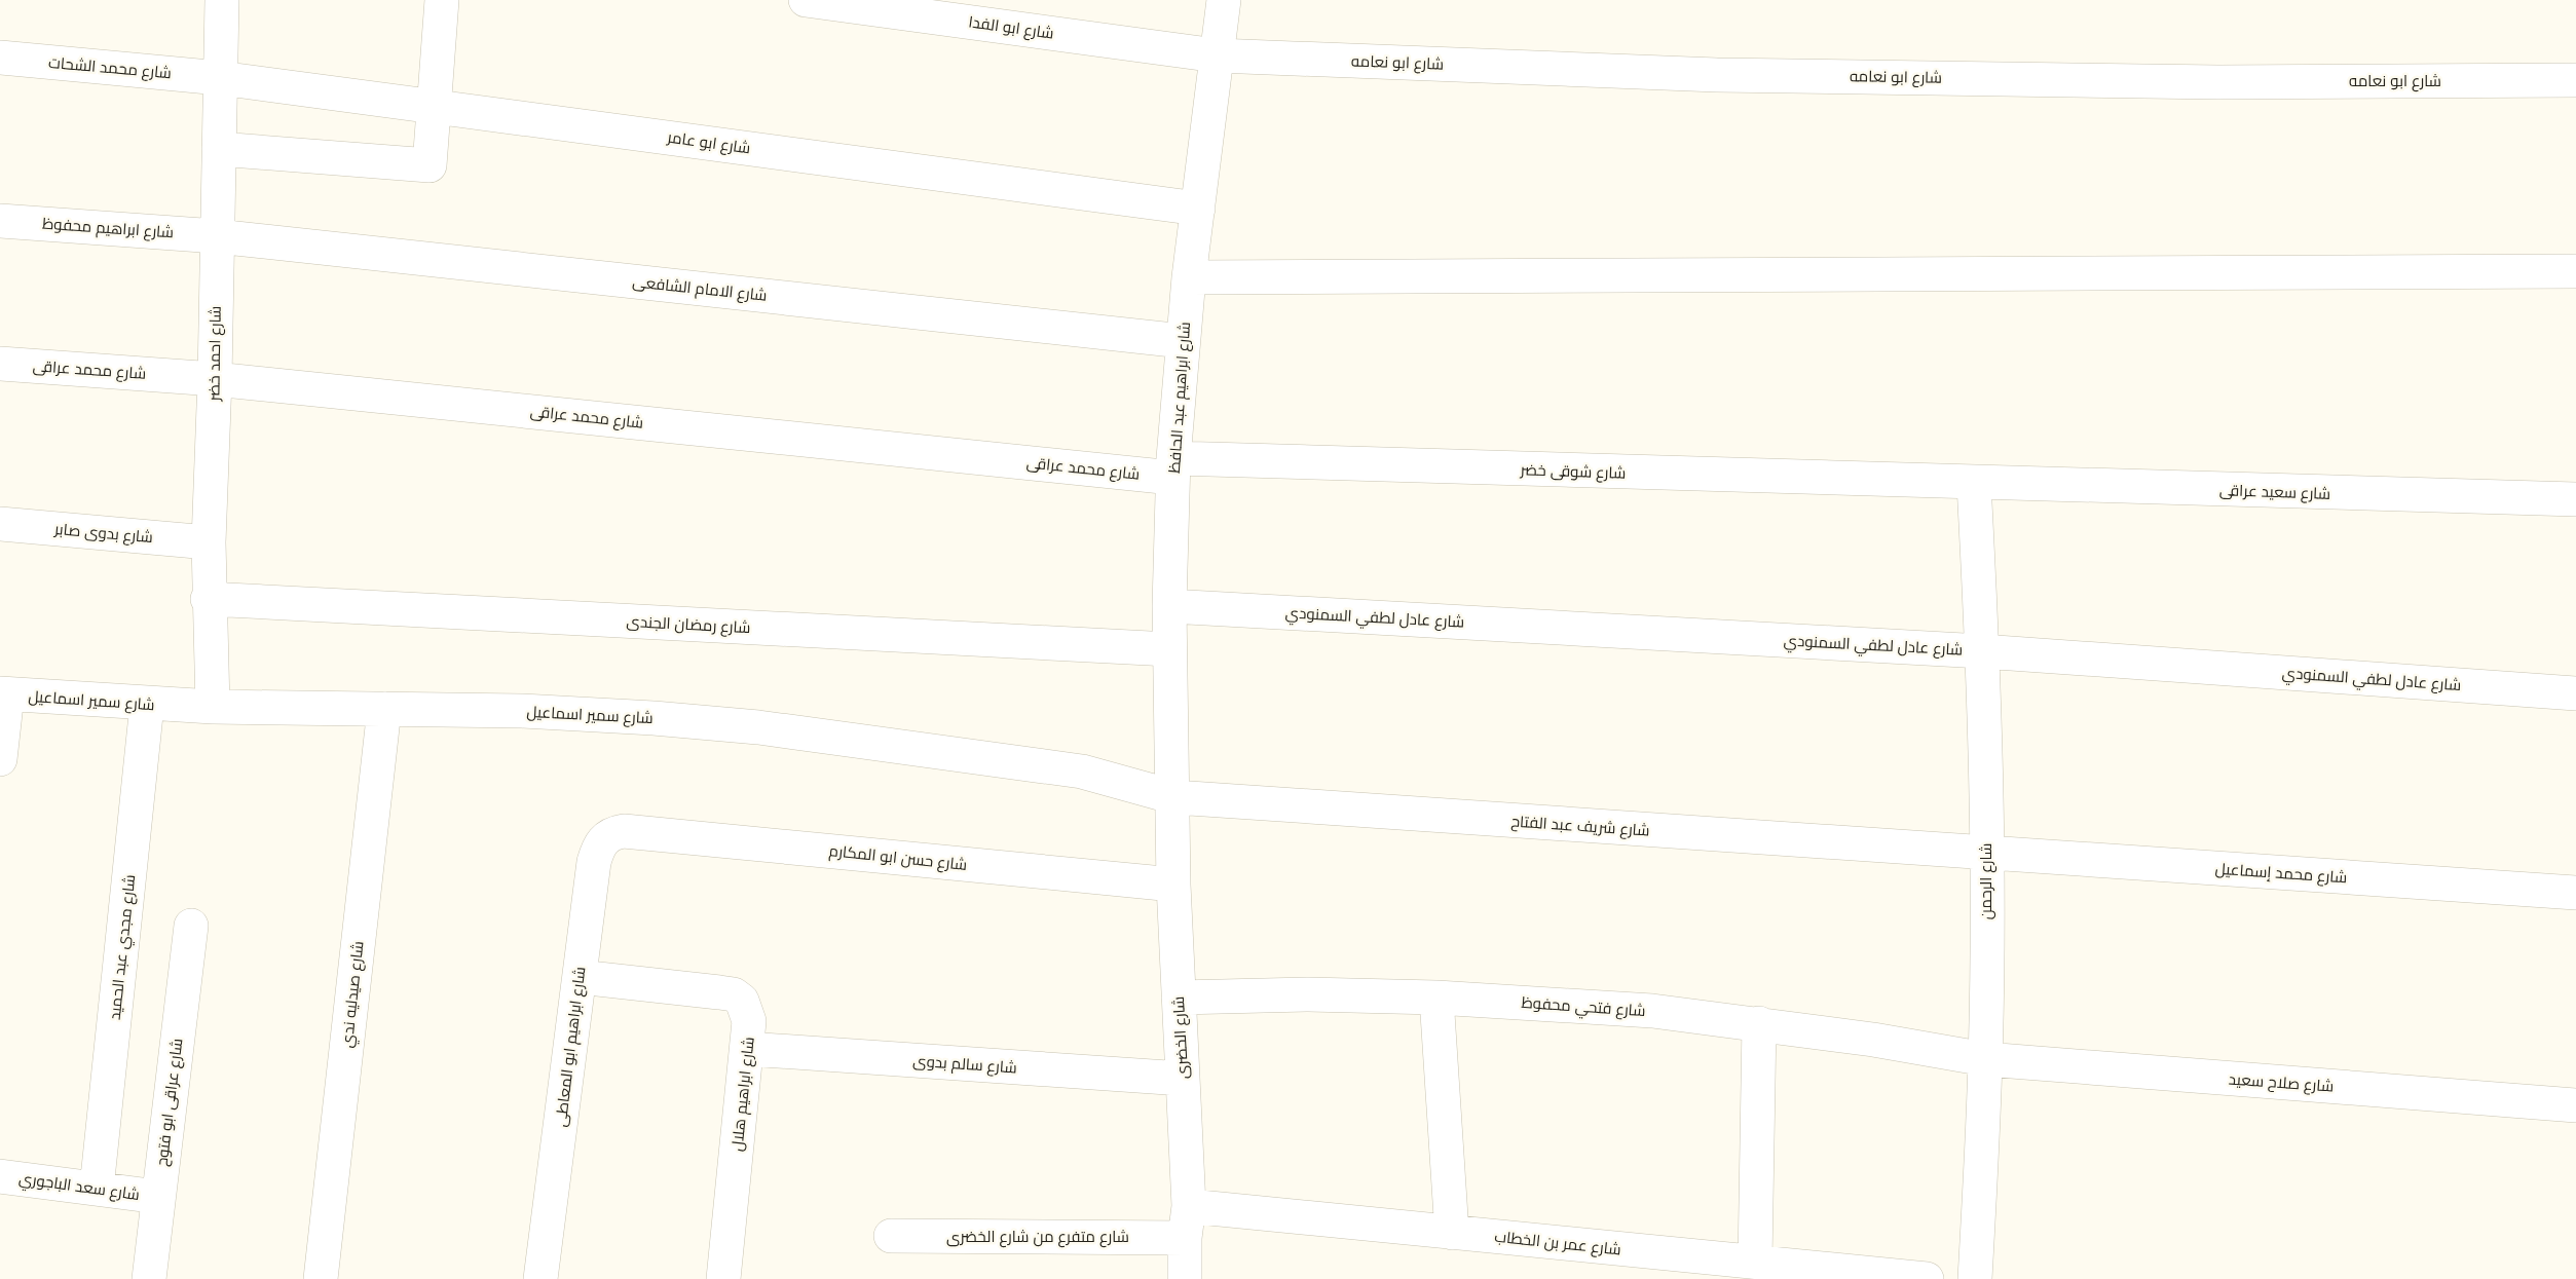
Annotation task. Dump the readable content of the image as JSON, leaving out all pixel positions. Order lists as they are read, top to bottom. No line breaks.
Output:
{"streets":{"street":["شارع ابو الفدا","شارع ابو نعامه","شارع محمد الشحات","شارع ابو عامر","شارع ابراهيم محفوظ","شارع الامام الشافعى","شارع احمد خضر","شارع محمد عراقى","شارع ابراهيم عبد الحافظ","شارع شوقى خضر","شارع سعيد عراقى","شارع بدوى صابر","شارع عادل لطفي السمنودي","شارع رمضان الجندى","شارع سمير اسماعيل","شارع شريف عبد الفتاح","شارع حسن ابو المكارم","شارع محمد إسماعيل","شارع الرحمن","شارع مجدي عبد الحميد","شارع صيدليه ندي","شارع فتحي محفوظ","شارع الخضرى","شارع ابراهيم ابو المعاطى","شارع سالم بدوى","شارع صلاح سعيد","شارع ابراهيم هلال","شارع عراقى ابو فتوح","شارع سعد الباجوري","شارع متفرع من شارع الخضرى","شارع عمر بن الخطاب"]},"crossings":[["شارع ابو الفدا","شارع ابو نعامه"],["شارع ابو الفدا","شارع ابراهيم عبد الحافظ"],["شارع ابو نعامه","شارع ابراهيم عبد الحافظ"],["شارع محمد الشحات","شارع ابو عامر"],["شارع محمد الشحات","شارع احمد خضر"],["شارع ابو عامر","شارع احمد خضر"],["شارع ابو عامر","شارع ابراهيم عبد الحافظ"],["شارع ابراهيم محفوظ","شارع الامام الشافعى"],["شارع ابراهيم محفوظ","شارع احمد خضر"],["شارع الامام الشافعى","شارع احمد خضر"],["شارع الامام الشافعى","شارع ابراهيم عبد الحافظ"],["شارع احمد خضر","شارع محمد عراقى"],["شارع احمد خضر","شارع بدوى صابر"],["شارع احمد خضر","شارع رمضان الجندى"],["شارع احمد خضر","شارع سمير اسماعيل"],["شارع محمد عراقى","شارع ابراهيم عبد الحافظ"],["شارع محمد عراقى","شارع شوقى خضر"],["شارع ابراهيم عبد الحافظ","شارع شوقى خضر"],["شارع ابراهيم عبد الحافظ","شارع عادل لطفي السمنودي"],["شارع ابراهيم عبد الحافظ","شارع رمضان الجندى"],["شارع ابراهيم عبد الحافظ","شارع سمير اسماعيل"],["شارع ابراهيم عبد الحافظ","شارع شريف عبد الفتاح"],["شارع ابراهيم عبد الحافظ","شارع الخضرى"],["شارع شوقى خضر","شارع سعيد عراقى"],["شارع شوقى خضر","شارع الرحمن"],["شارع سعيد عراقى","شارع الرحمن"],["شارع عادل لطفي السمنودي","شارع الرحمن"],["شارع سمير اسماعيل","شارع شريف عبد الفتاح"],["شارع سمير اسماعيل","شارع مجدي عبد الحميد"],["شارع سمير اسماعيل","شارع صيدليه ندي"],["شارع سمير اسماعيل","شارع الخضرى"],["شارع شريف عبد الفتاح","شارع محمد إسماعيل"],["شارع شريف عبد الفتاح","شارع الرحمن"],["شارع شريف عبد الفتاح","شارع الخضرى"],["شارع حسن ابو المكارم","شارع الخضرى"],["شارع حسن ابو المكارم","شارع ابراهيم ابو المعاطى"],["شارع محمد إسماعيل","شارع الرحمن"],["شارع الرحمن","شارع فتحي محفوظ"],["شارع الرحمن","شارع صلاح سعيد"],["شارع مجدي عبد الحميد","شارع سعد الباجوري"],["شارع فتحي محفوظ","شارع الخضرى"],["شارع فتحي محفوظ","شارع صلاح سعيد"],["شارع الخضرى","شارع سالم بدوى"],["شارع الخضرى","شارع متفرع من شارع الخضرى"],["شارع الخضرى","شارع عمر بن الخطاب"],["شارع ابراهيم ابو المعاطى","شارع ابراهيم هلال"],["شارع سالم بدوى","شارع ابراهيم هلال"],["شارع عراقى ابو فتوح","شارع سعد الباجوري"],["شارع متفرع من شارع الخضرى","شارع عمر بن الخطاب"]]}
